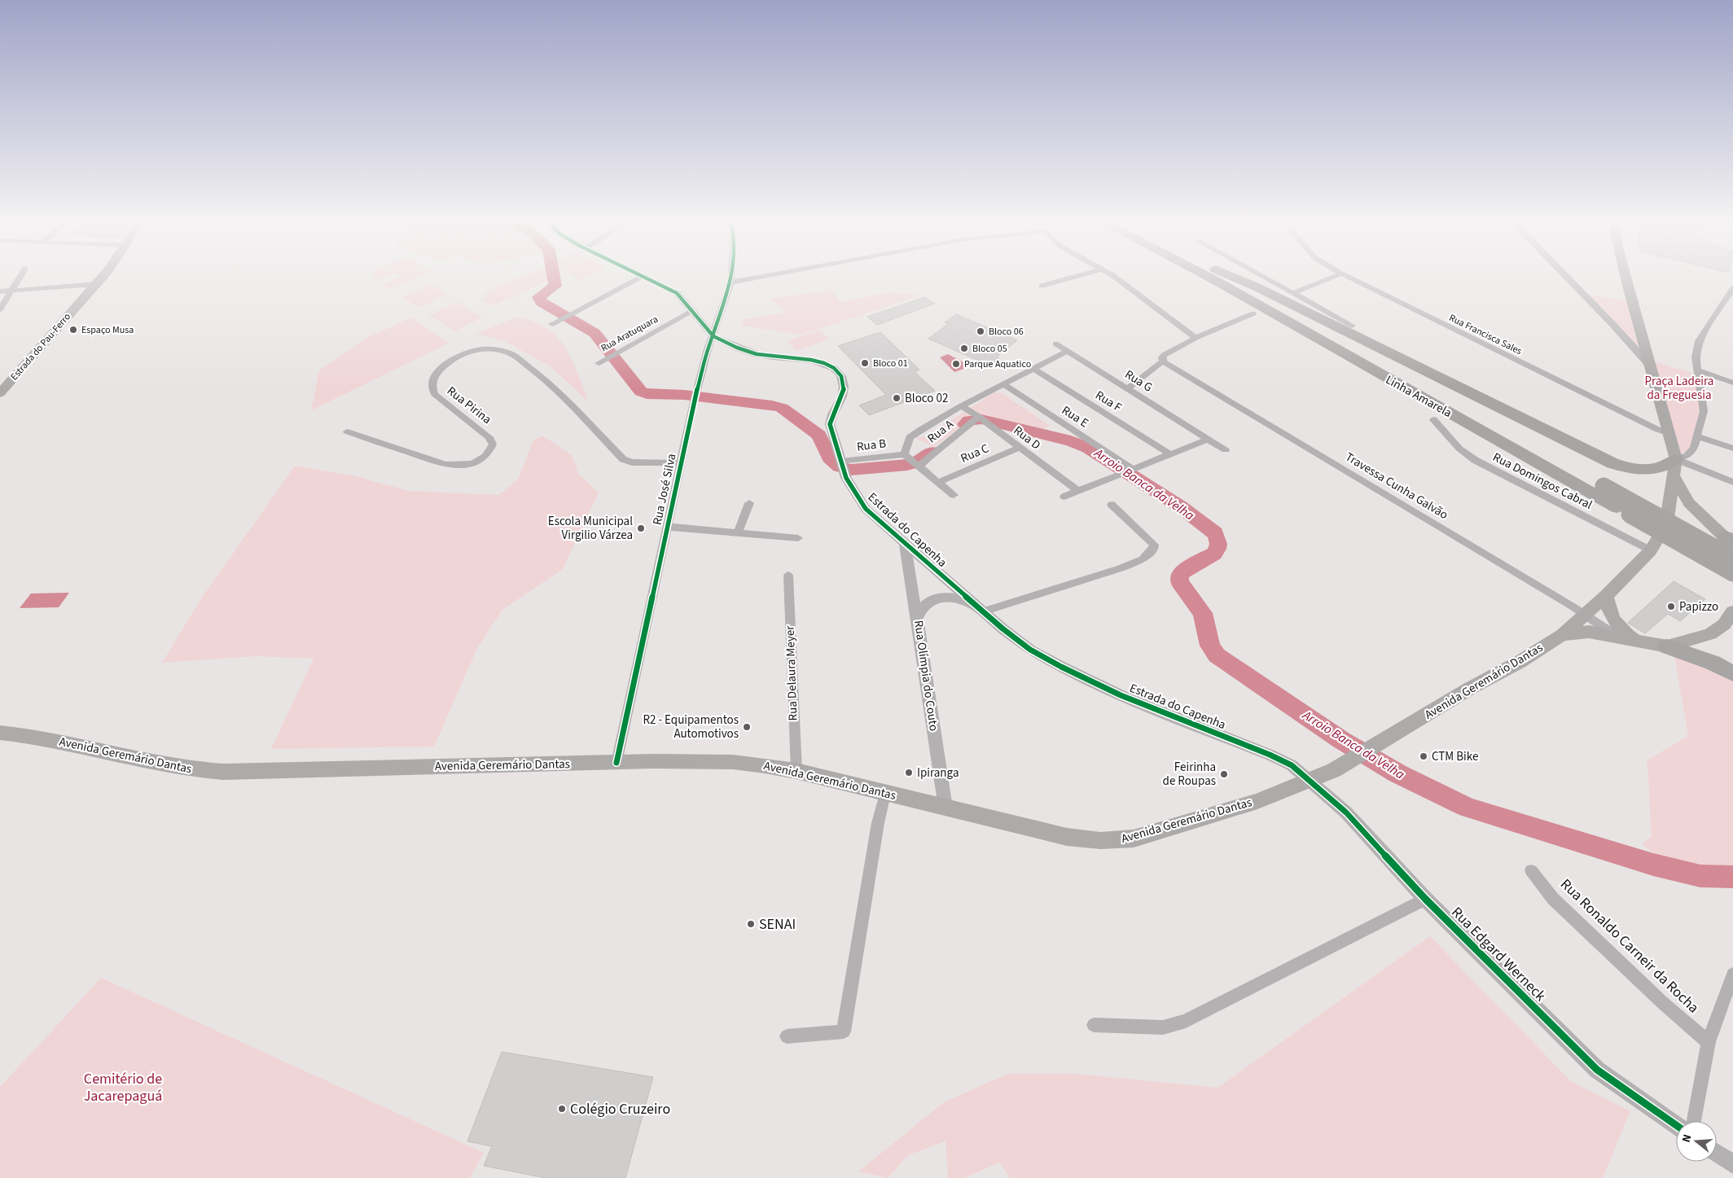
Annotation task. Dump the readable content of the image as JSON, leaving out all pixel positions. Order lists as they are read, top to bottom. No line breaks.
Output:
{"streets":{"highway":["Linha Amarela"],"main road":["Estrada do Pau-Ferro","Avenida Geremário Dantas"],"street":["Rua Aratuquara","Rua Francisca Sales","Rua G","Rua F","Rua Pirina","Rua E","Rua A","Rua D","Rua B","Rua C","Rua Domingos Cabral","Travessa Cunha Galvão","Rua José Silva","Estrada do Capenha","Rua Delaura Meyer","Rua Olímpia do Couto","Rua Ronaldo Carneir da Rocha","Rua Edgard Werneck"]},"crossings":[["Rua Aratuquara","Estrada do Capenha"],["Rua Francisca Sales","Avenida Geremário Dantas"],["Rua G","Rua B"],["Rua F","Rua B"],["Rua Pirina","Rua José Silva"],["Rua E","Rua B"],["Rua A","Rua D"],["Rua A","Rua B"],["Rua D","Rua B"],["Rua D","Rua C"],["Rua B","Estrada do Capenha"],["Rua Domingos Cabral","Avenida Geremário Dantas"],["Travessa Cunha Galvão","Avenida Geremário Dantas"],["Rua José Silva","Estrada do Capenha"],["Rua José Silva","Avenida Geremário Dantas"],["Estrada do Capenha","Rua Olímpia do Couto"],["Estrada do Capenha","Avenida Geremário Dantas"],["Estrada do Capenha","Rua Edgard Werneck"],["Rua Delaura Meyer","Avenida Geremário Dantas"],["Rua Olímpia do Couto","Avenida Geremário Dantas"],["Avenida Geremário Dantas","Rua Edgard Werneck"]],"water":["Arroio Banca da Velha"],"parks":["Praça Ladeira da Freguesia","Cemitério de Jacarepaguá"],"places":["Espaço Musa","Bloco 06","Bloco 05","Bloco 01","Parque Aquatico","Bloco 02","Escola Municipal Virgilio Várzea","Papizzo","R2 - Equipamentos Automotivos","CTM Bike","Ipiranga","Feirinha de Roupas","SENAI","Colégio Cruzeiro"],"north":"left"}
